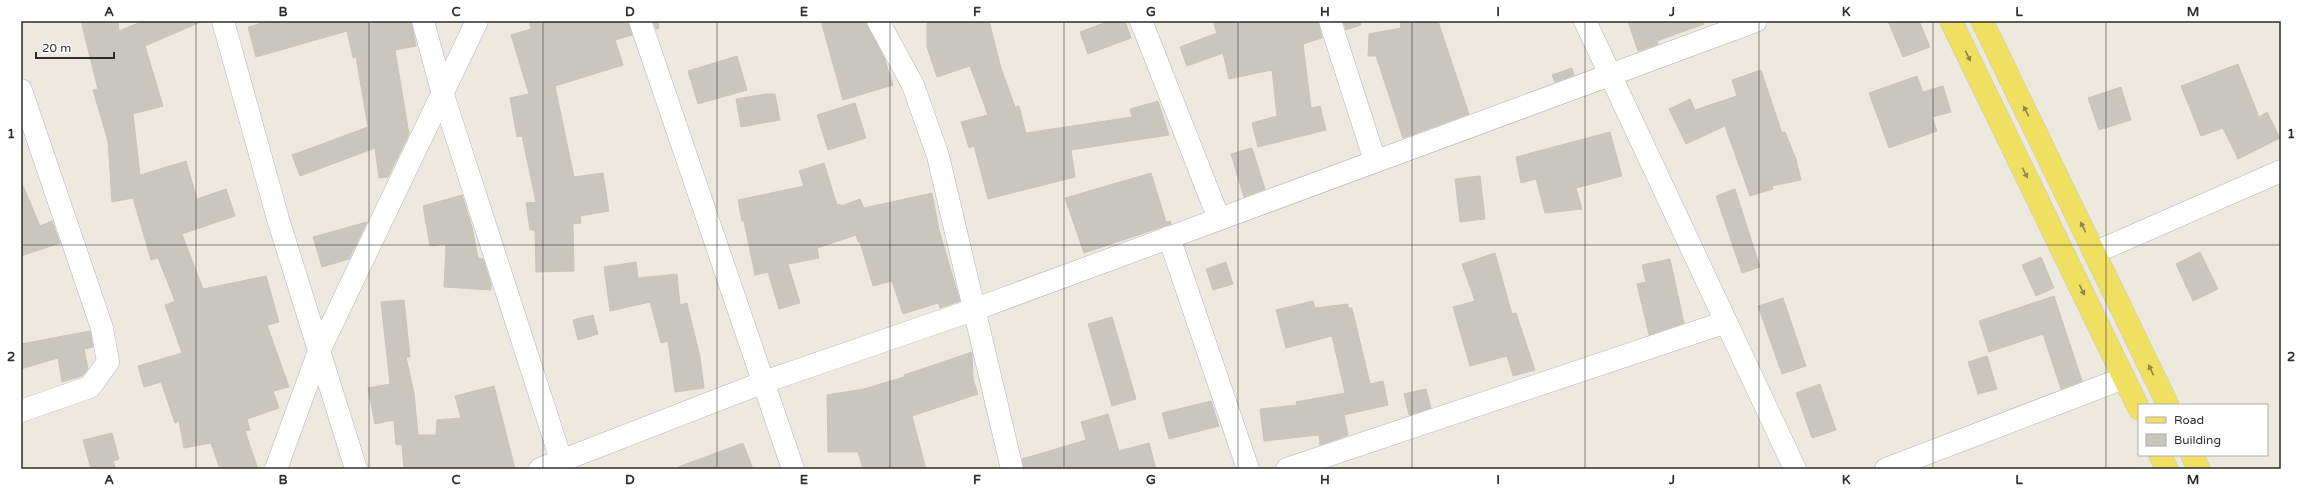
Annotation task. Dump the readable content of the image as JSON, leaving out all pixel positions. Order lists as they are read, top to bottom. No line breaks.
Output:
{"legend":["Road","Building"],"scale_bar":"20 m","grid":{"columns":["A","B","C","D","E","F","G","H","I","J","K","L","M"],"rows":["1","2"]}}
